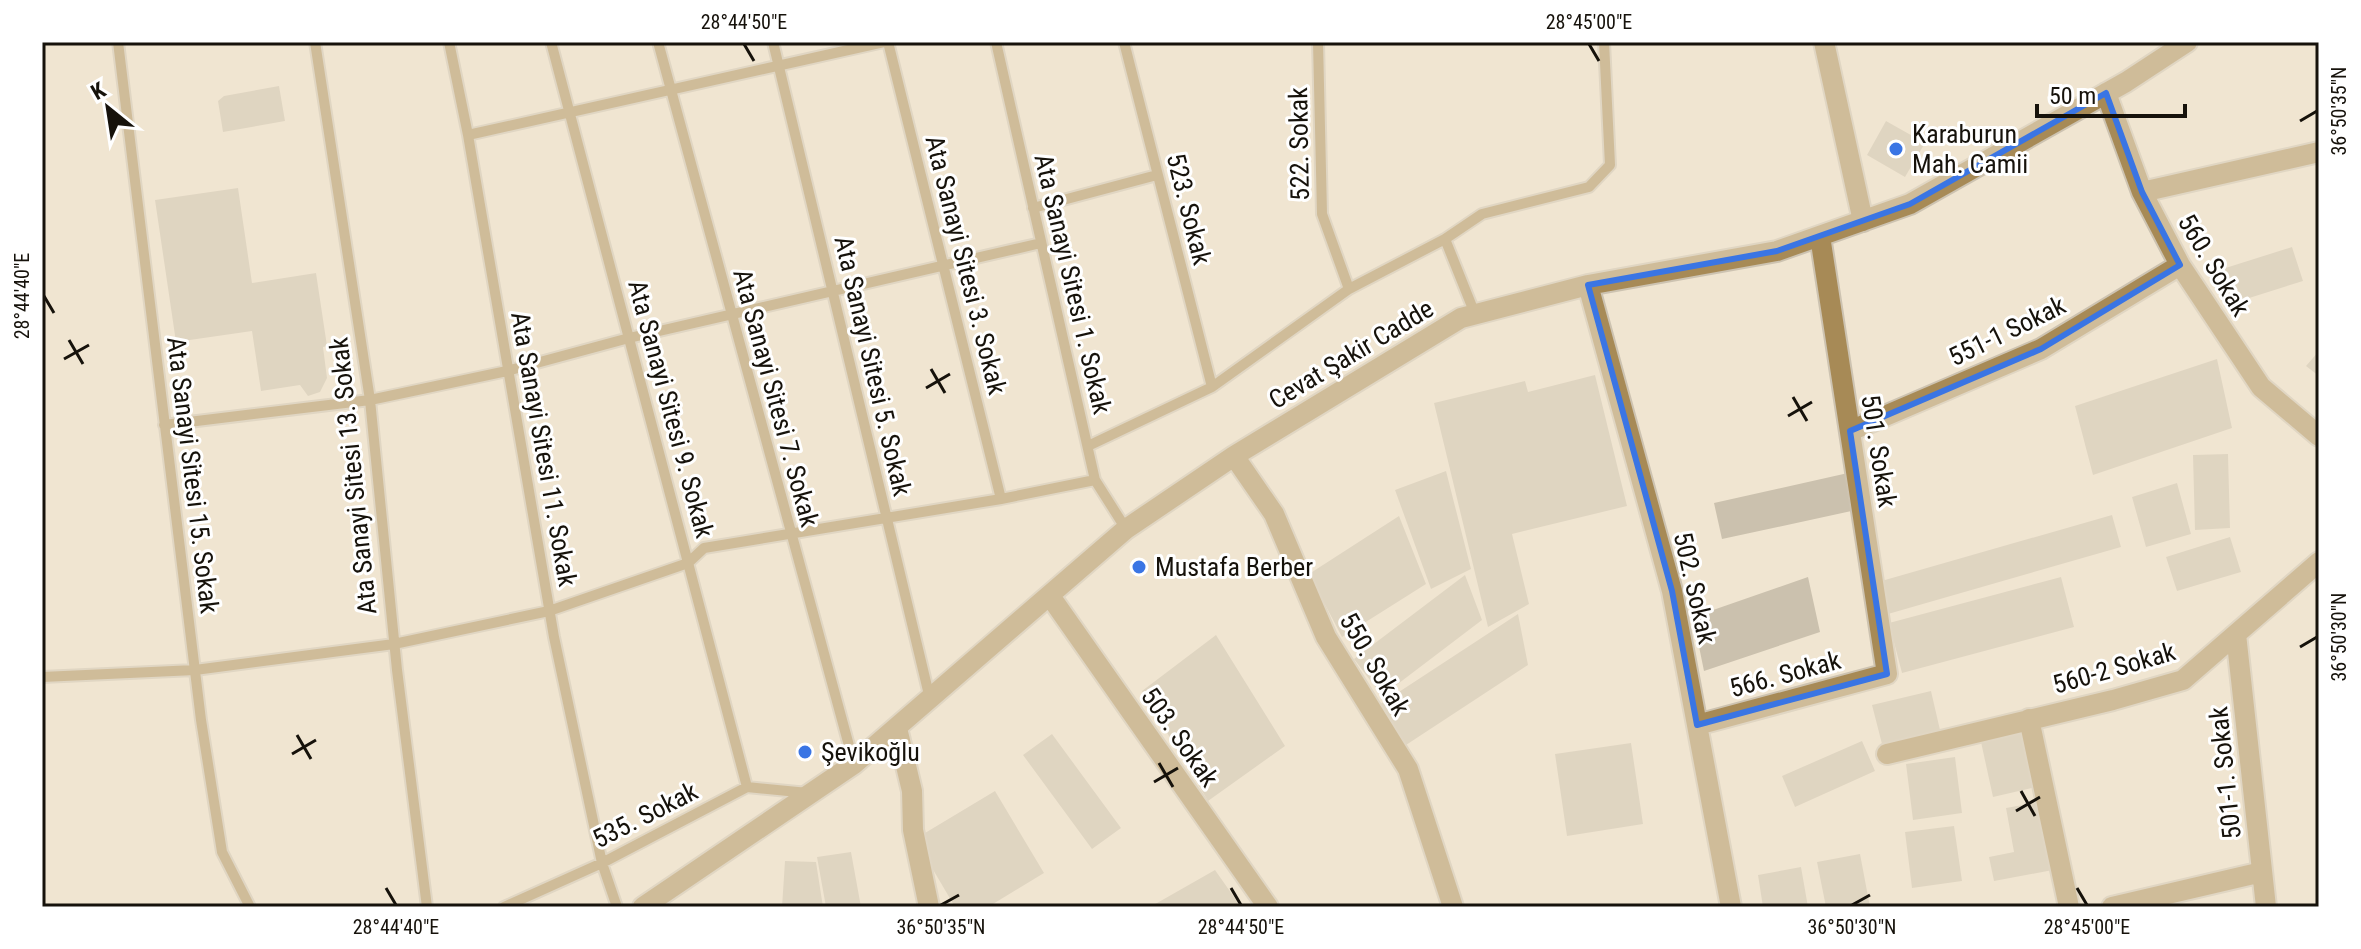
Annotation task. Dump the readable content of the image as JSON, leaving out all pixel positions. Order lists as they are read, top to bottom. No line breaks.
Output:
{"streets":{"street":["560. Sokak","551-1 Sokak","Cevat Şakir Cadde","501. Sokak","502. Sokak","550. Sokak","560-2 Sokak","566. Sokak","503. Sokak","501-1. Sokak"],"lane":["522. Sokak","523. Sokak","Ata Sanayi Sitesi 3. Sokak","Ata Sanayi Sitesi 1. Sokak","Ata Sanayi Sitesi 5. Sokak","Ata Sanayi Sitesi 7. Sokak","Ata Sanayi Sitesi 9. Sokak","Ata Sanayi Sitesi 11. Sokak","Ata Sanayi Sitesi 15. Sokak","Ata Sanayi Sitesi 13. Sokak","535. Sokak"]},"crossings":[["560. Sokak","551-1 Sokak"],["560. Sokak","Cevat Şakir Cadde"],["Ata Sanayi Sitesi 1. Sokak","Cevat Şakir Cadde"],["551-1 Sokak","501. Sokak"],["Cevat Şakir Cadde","Ata Sanayi Sitesi 5. Sokak"],["Cevat Şakir Cadde","Ata Sanayi Sitesi 7. Sokak"],["Cevat Şakir Cadde","501. Sokak"],["Cevat Şakir Cadde","502. Sokak"],["Cevat Şakir Cadde","550. Sokak"],["Cevat Şakir Cadde","503. Sokak"],["Ata Sanayi Sitesi 9. Sokak","535. Sokak"],["Ata Sanayi Sitesi 11. Sokak","535. Sokak"],["501. Sokak","566. Sokak"],["502. Sokak","566. Sokak"],["560-2 Sokak","501-1. Sokak"]],"places":["Karaburun Mah. Camii","Mustafa Berber","Şevikoğlu"],"scale_bar":"50 m","north":"top left","coordinates":["28°44'50\"E","28°45'00\"E","36°50'35\"N","28°44'40\"E","36°50'30\"N"]}
